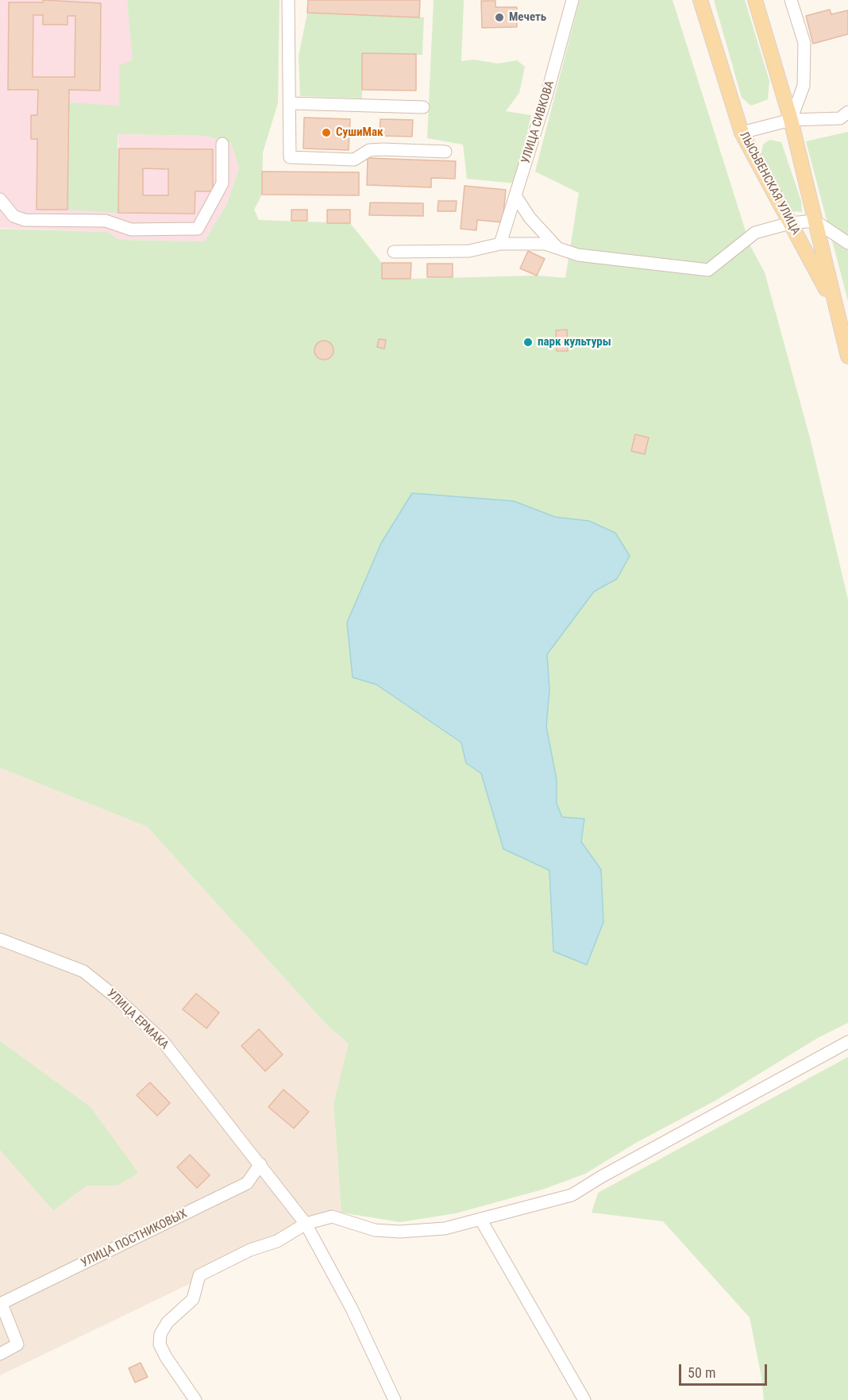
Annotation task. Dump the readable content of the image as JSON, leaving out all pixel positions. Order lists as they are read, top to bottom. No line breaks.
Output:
{"streets":{"main road":["ЛЫСЬВЕНСКАЯ УЛИЦА"],"street":["УЛИЦА СИВКОВА","УЛИЦА ЕРМАКА","УЛИЦА ПОСТНИКОВЫХ"]},"crossings":[["УЛИЦА ЕРМАКА","УЛИЦА ПОСТНИКОВЫХ"]],"places":["Мечеть","СушиМак","парк культуры"],"scale_bar":"50 m"}
